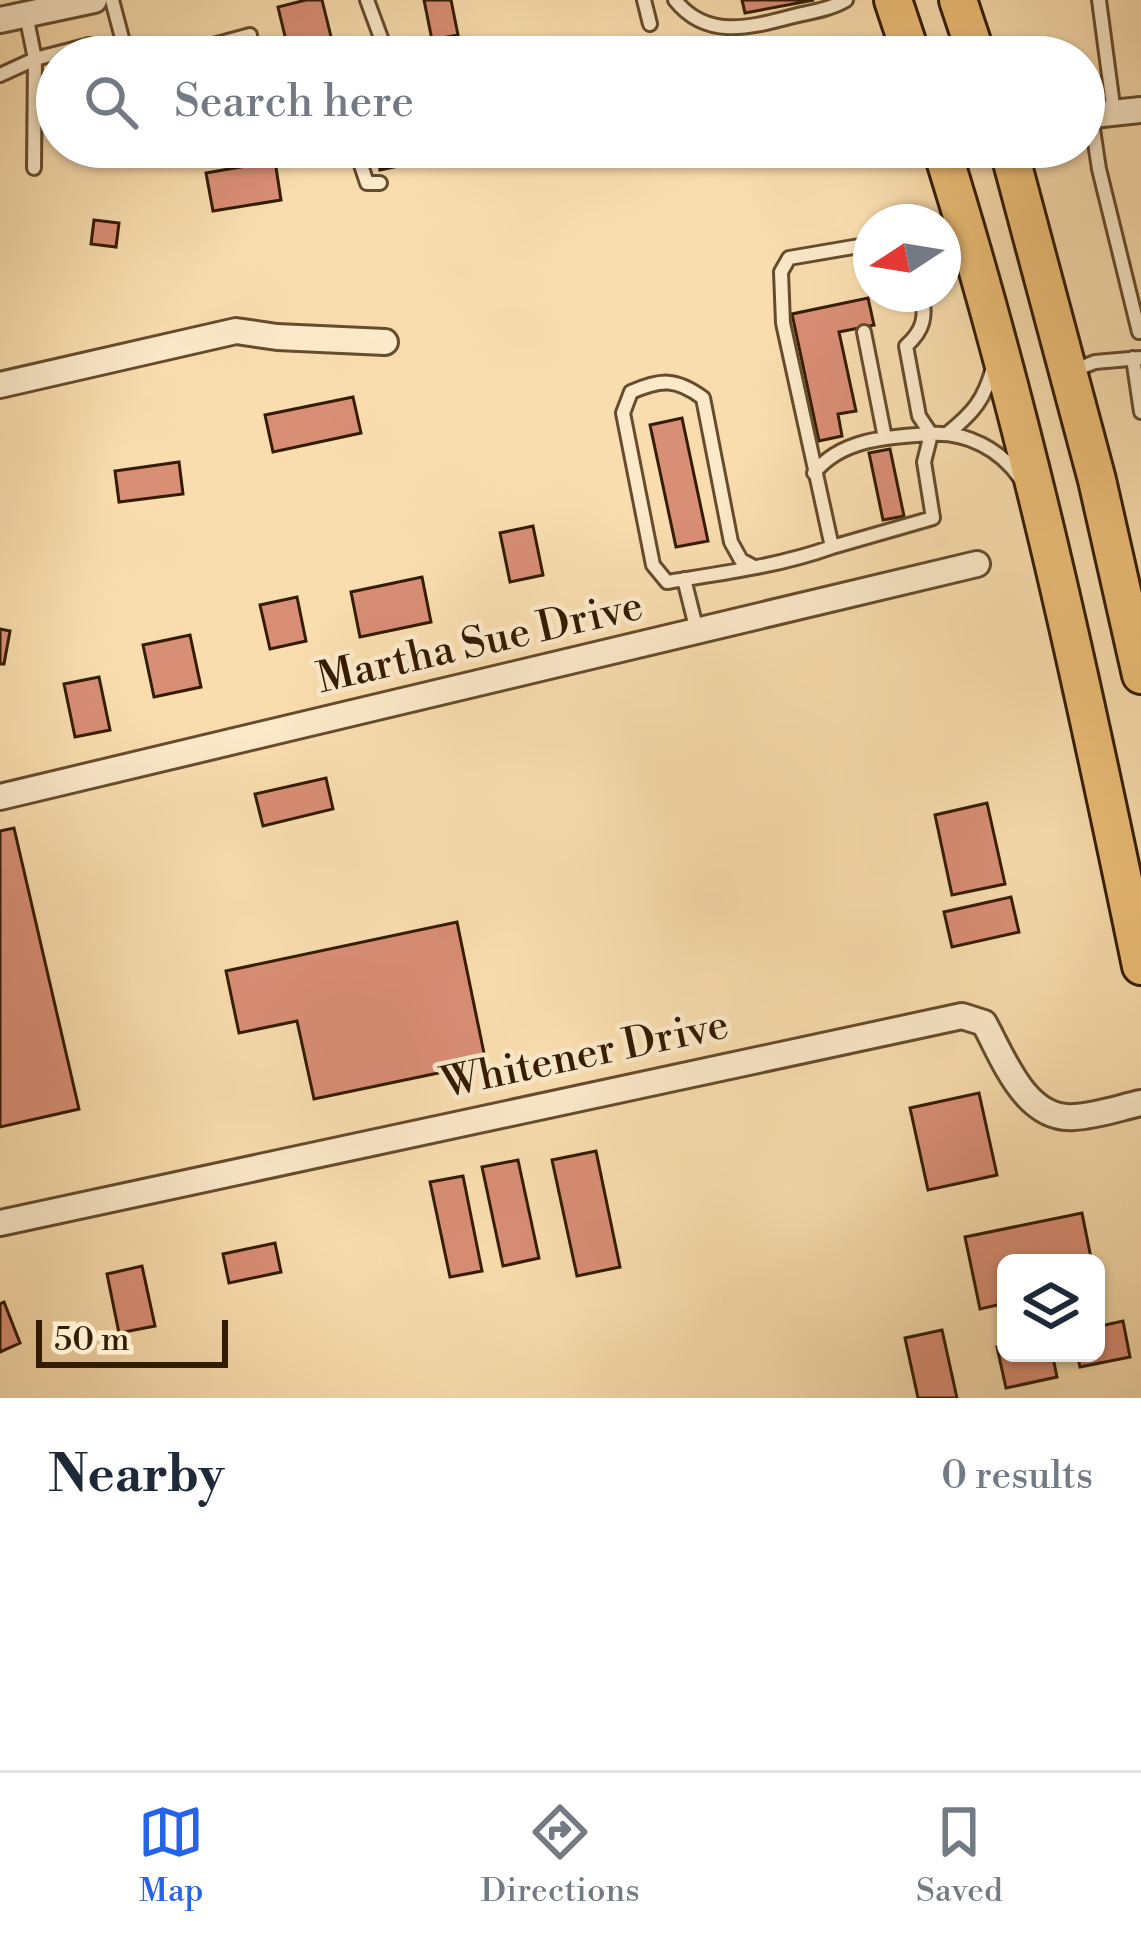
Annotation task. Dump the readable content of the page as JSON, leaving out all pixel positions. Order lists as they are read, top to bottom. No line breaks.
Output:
{"streets":{"street":["Martha Sue Drive","Whitener Drive"]},"scale_bar":"50 m","north":"left","page":{"search":"Search here","scale":"50 m","heading":["Nearby","0 results"],"nav":["Map","Directions","Saved"]}}
